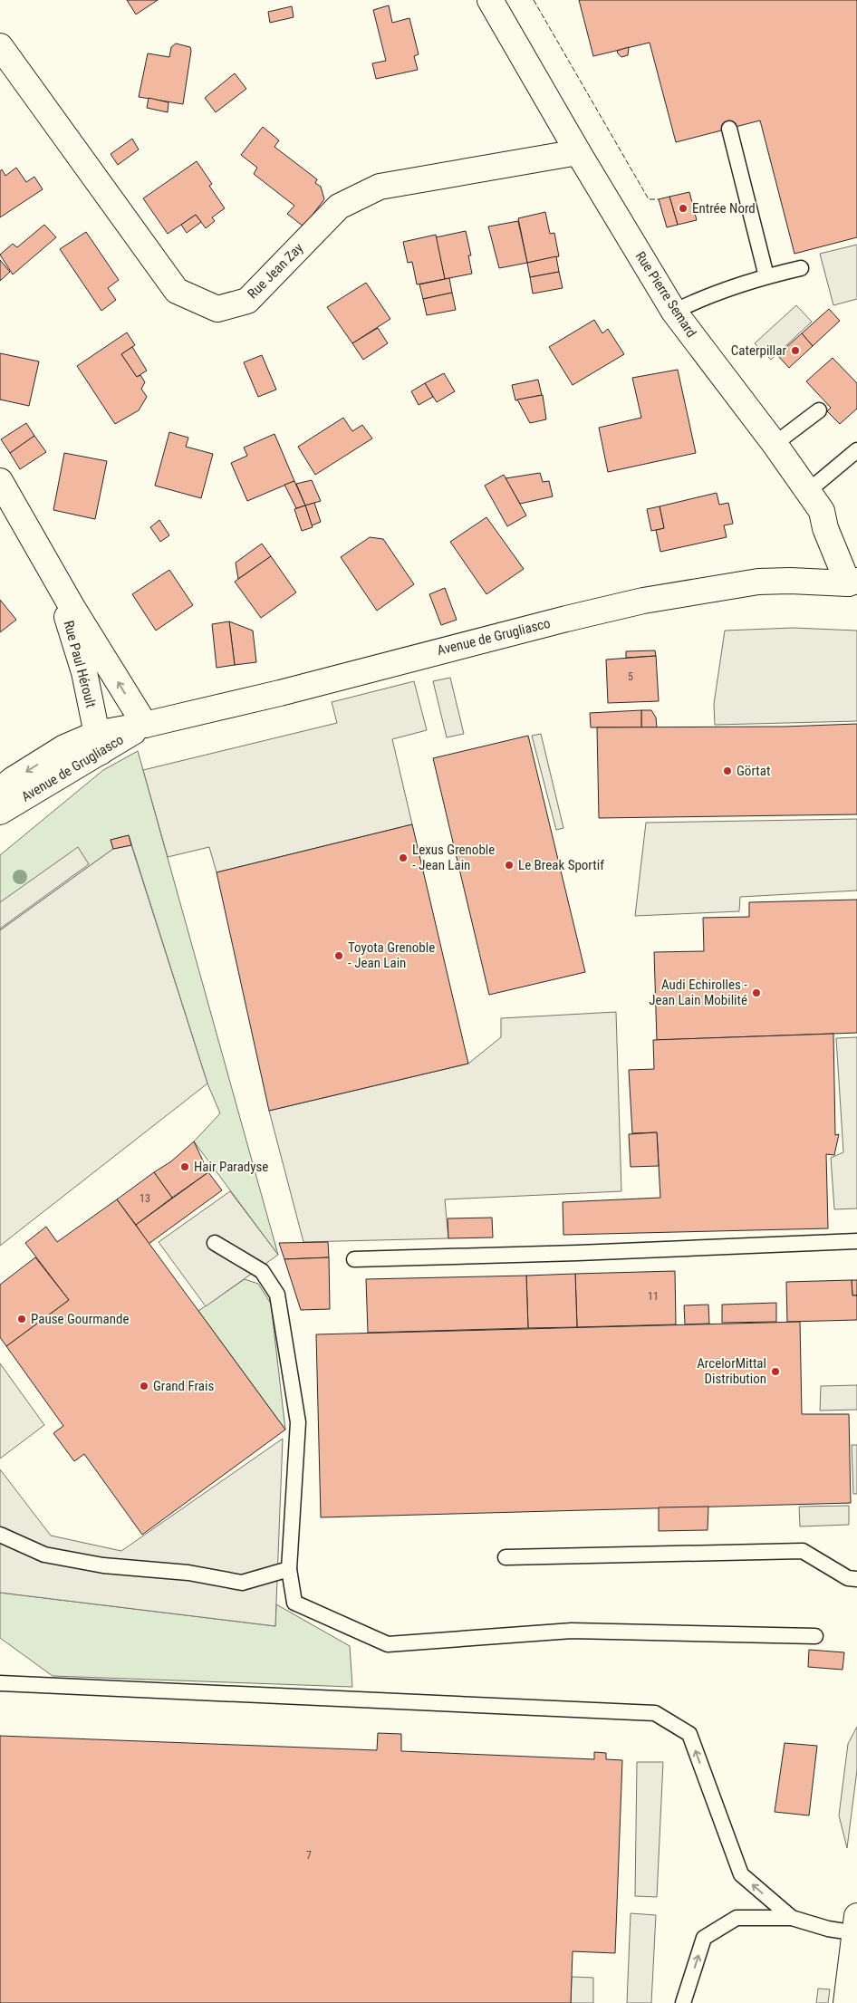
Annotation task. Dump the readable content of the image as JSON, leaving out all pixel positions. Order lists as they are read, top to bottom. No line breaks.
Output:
{"streets":{"street":["Rue Jean Zay","Rue Pierre Semard","Avenue de Grugliasco","Rue Paul Héroult"]},"crossings":[["Rue Jean Zay","Rue Pierre Semard"],["Rue Pierre Semard","Avenue de Grugliasco"],["Avenue de Grugliasco","Rue Paul Héroult"]],"places":["Entrée Nord","Caterpillar","Görtat","Lexus Grenoble - Jean Lain","Le Break Sportif","Toyota Grenoble - Jean Lain","Audi Echirolles - Jean Lain Mobilité","Hair Paradyse","Pause Gourmande","ArcelorMittal Distribution","Grand Frais"],"house_numbers":["5","13","11","7"]}
